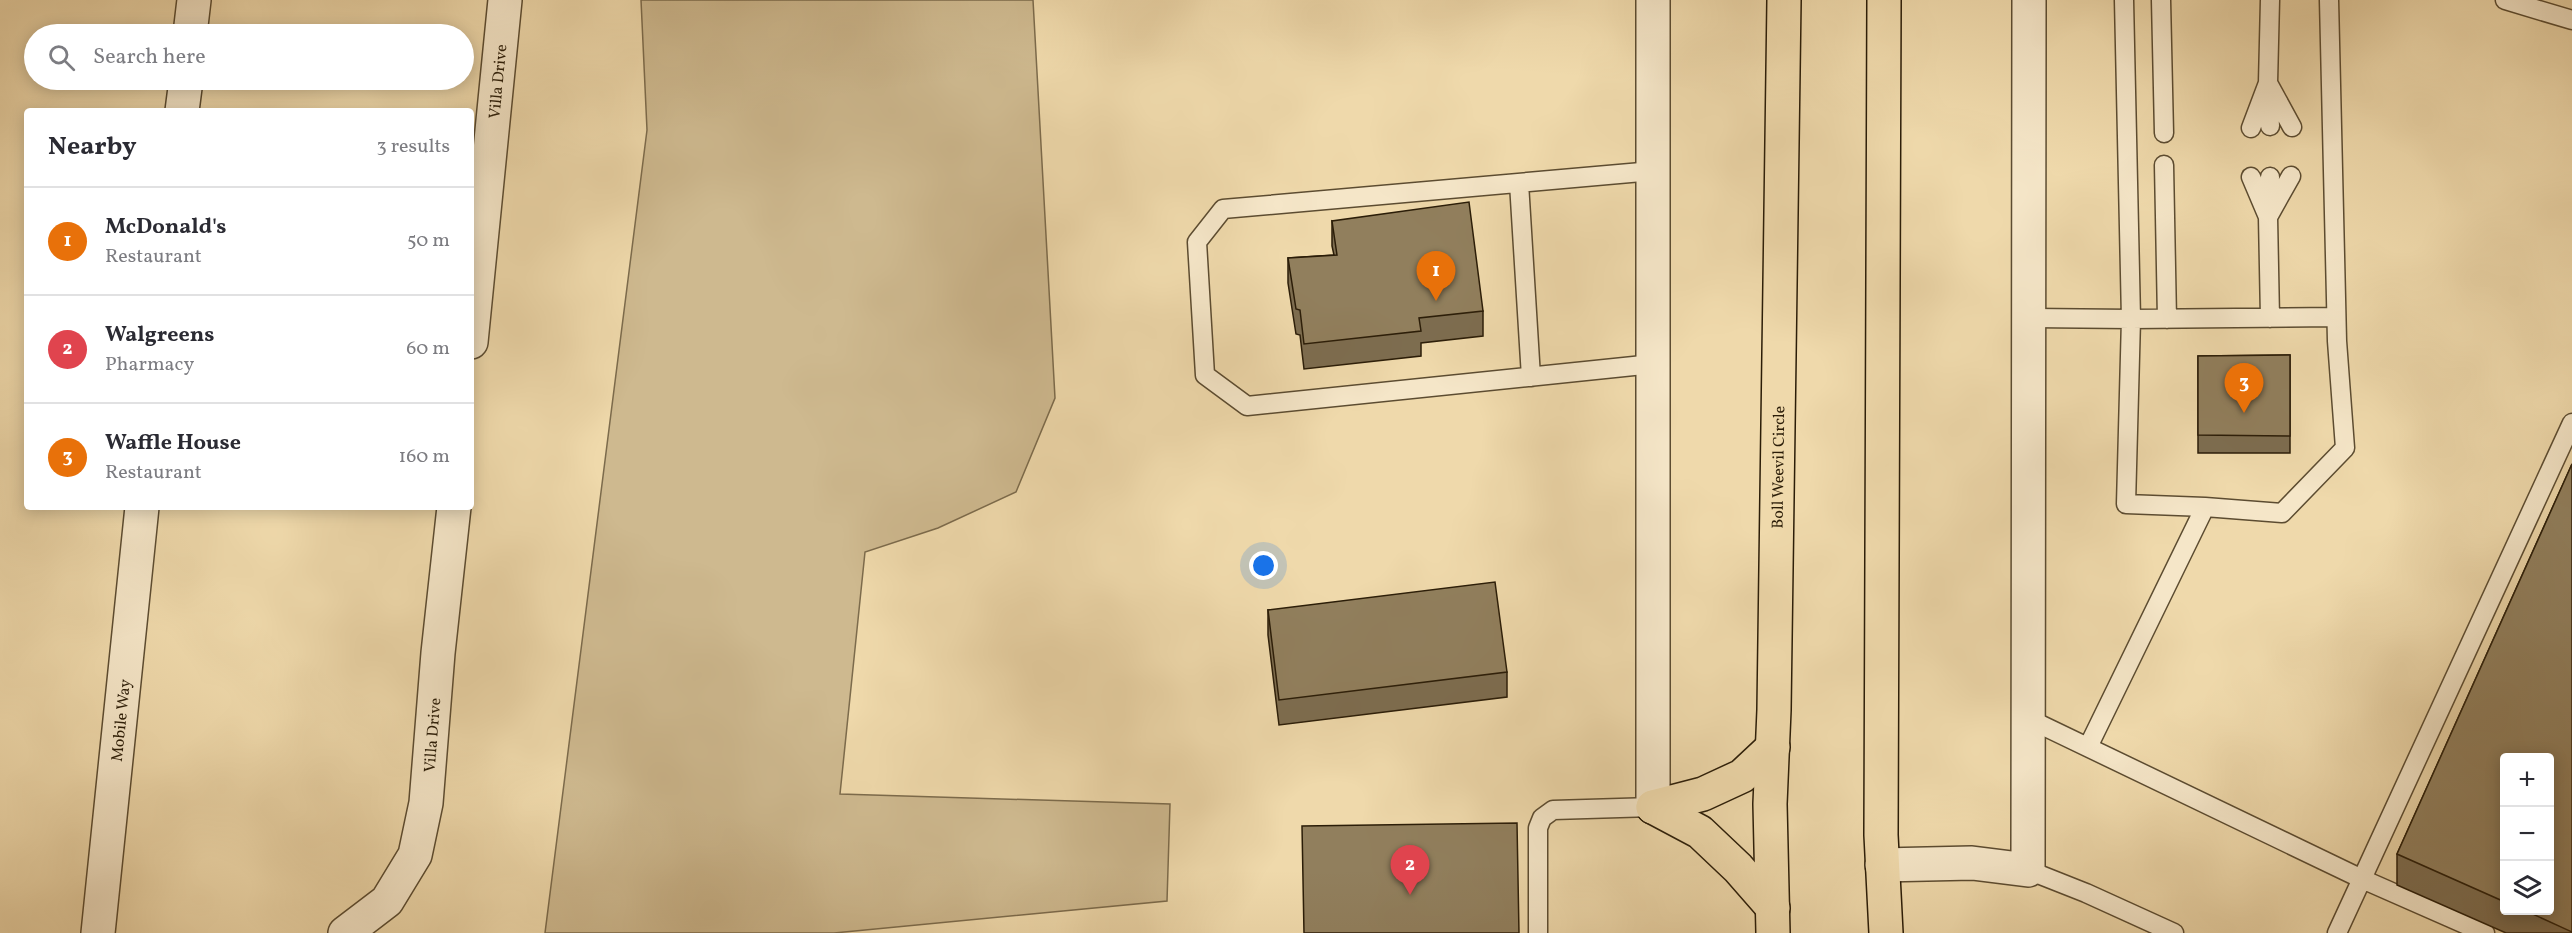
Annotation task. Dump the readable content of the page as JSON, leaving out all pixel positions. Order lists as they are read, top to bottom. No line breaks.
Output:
{"streets":{"highway":["Boll Weevil Circle"],"street":["Villa Drive","Mobile Way"]},"page":{"search":"Search here","heading":["Nearby","3 results"],"list":[{"mark":"1","name":"McDonald's","note":"Restaurant","value":"50 m"},{"mark":"2","name":"Walgreens","note":"Pharmacy","value":"60 m"},{"mark":"3","name":"Waffle House","note":"Restaurant","value":"160 m"}],"pins":["1","3","2"],"map_buttons":["+","−"]}}
